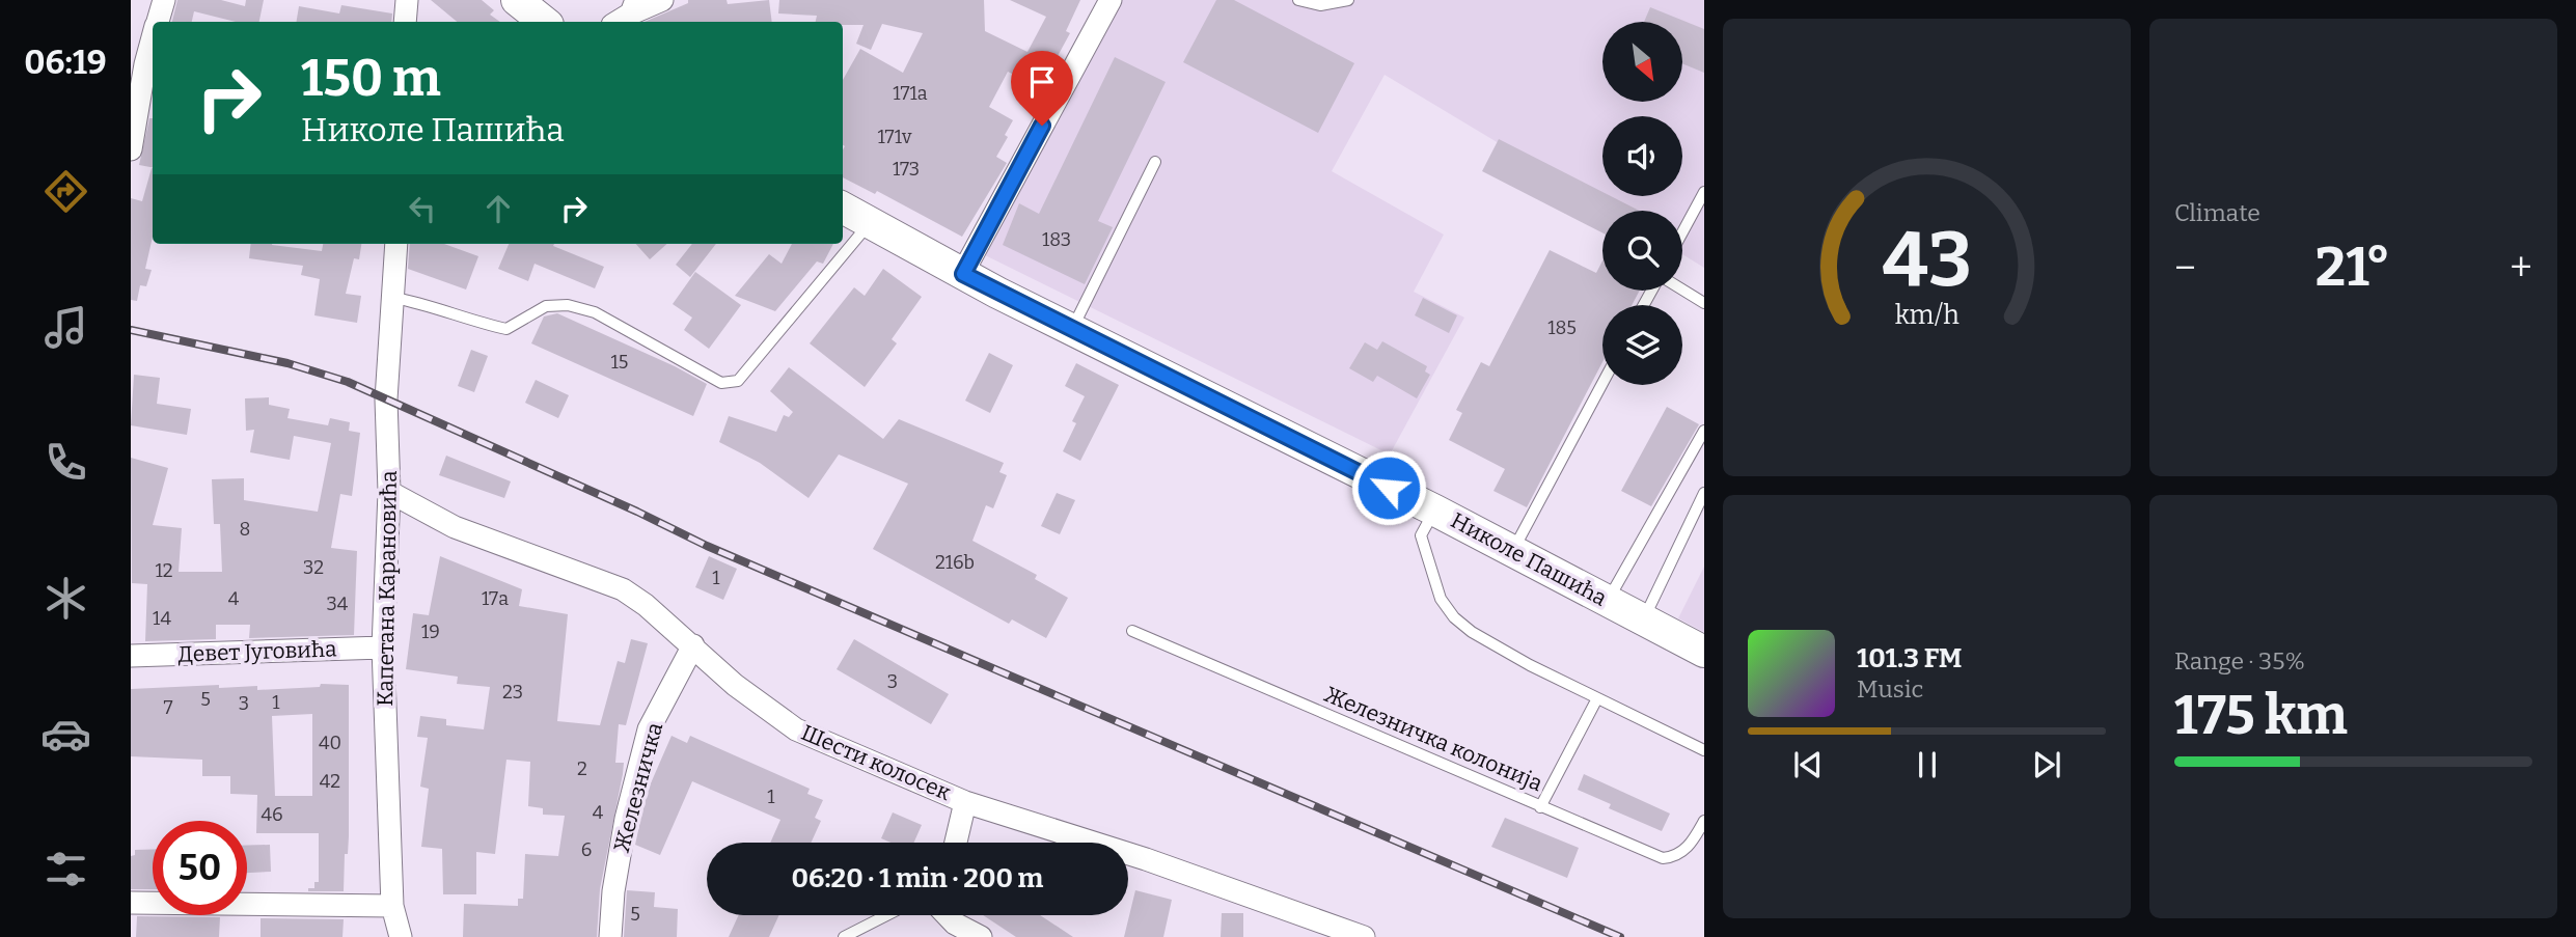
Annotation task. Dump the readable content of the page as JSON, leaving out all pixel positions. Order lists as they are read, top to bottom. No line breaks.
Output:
{"streets":{"main road":["Николе Пашића"],"street":["Капетана Карановића","Девет Југовића","Шести колосек","Железничка"],"lane":["Железничка колонија"]},"crossings":[["Капетана Карановића","Девет Југовића"],["Капетана Карановића","Шести колосек"],["Шести колосек","Железничка"]],"house_numbers":["171a","171v","173","183","185","15","8","216b","32","12","1","4","17a","34","14","19","3","23","5","1","3","7","40","2","42","1","4","46","6","5"],"north":"bottom right","page":{"tabs":"06:19","tile":["Climate",["Range · 35%","175 km"]],"turn":["150 m","Николе Пашића"],"heat":["−","21°","+"],"song":["101.3 FM","Music"],"limit":"50","trip":"06:20 · 1 min · 200 m","gauge":["43","km/h"]}}
